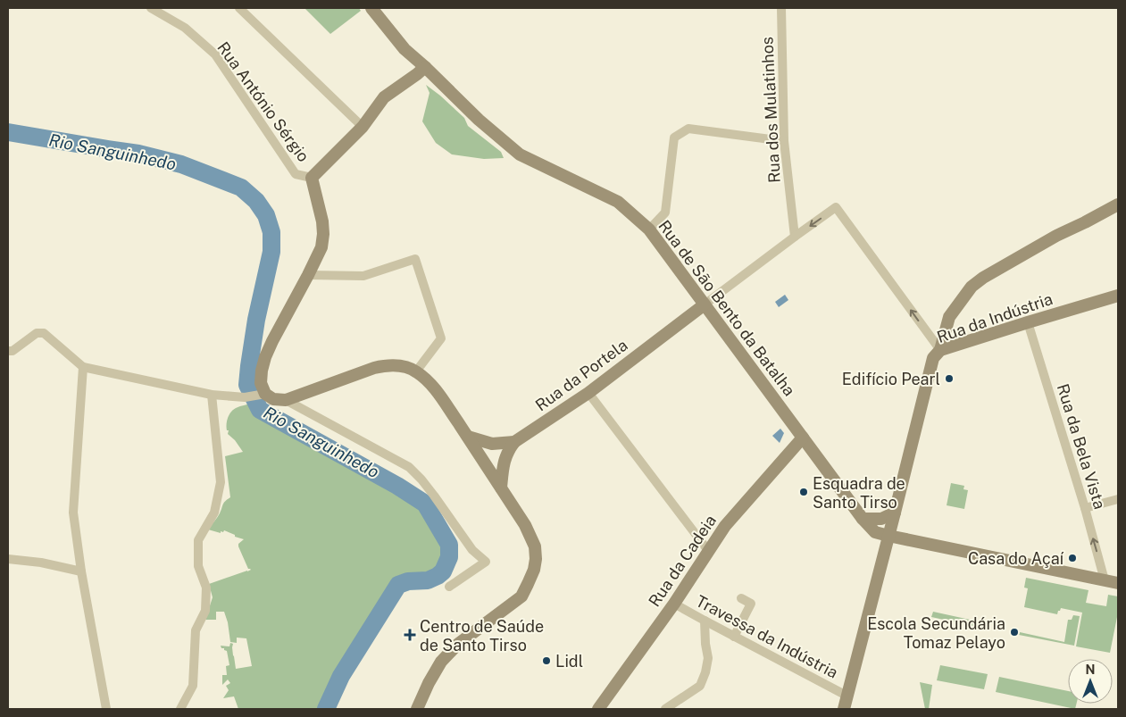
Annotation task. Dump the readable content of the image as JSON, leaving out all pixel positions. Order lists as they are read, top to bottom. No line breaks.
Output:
{"streets":{"street":["Rua António Sérgio","Rua dos Mulatinhos","Rua de São Bento da Batalha","Rua da Indústria","Rua da Portela","Rua da Bela Vista","Rua da Cadeia","Travessa da Indústria"]},"crossings":[["Rua de São Bento da Batalha","Rua da Indústria"],["Rua de São Bento da Batalha","Rua da Portela"],["Rua de São Bento da Batalha","Rua da Bela Vista"],["Rua de São Bento da Batalha","Rua da Cadeia"],["Rua da Indústria","Rua da Bela Vista"],["Rua da Indústria","Travessa da Indústria"],["Rua da Cadeia","Travessa da Indústria"]],"water":["Rio Sanguinhedo"],"places":{"other":["Edifício Pearl","Esquadra de Santo Tirso","Casa do Açaí","Escola Secundária Tomaz Pelayo","Lidl"],"health":["Centro de Saúde de Santo Tirso"]},"north":"top"}
